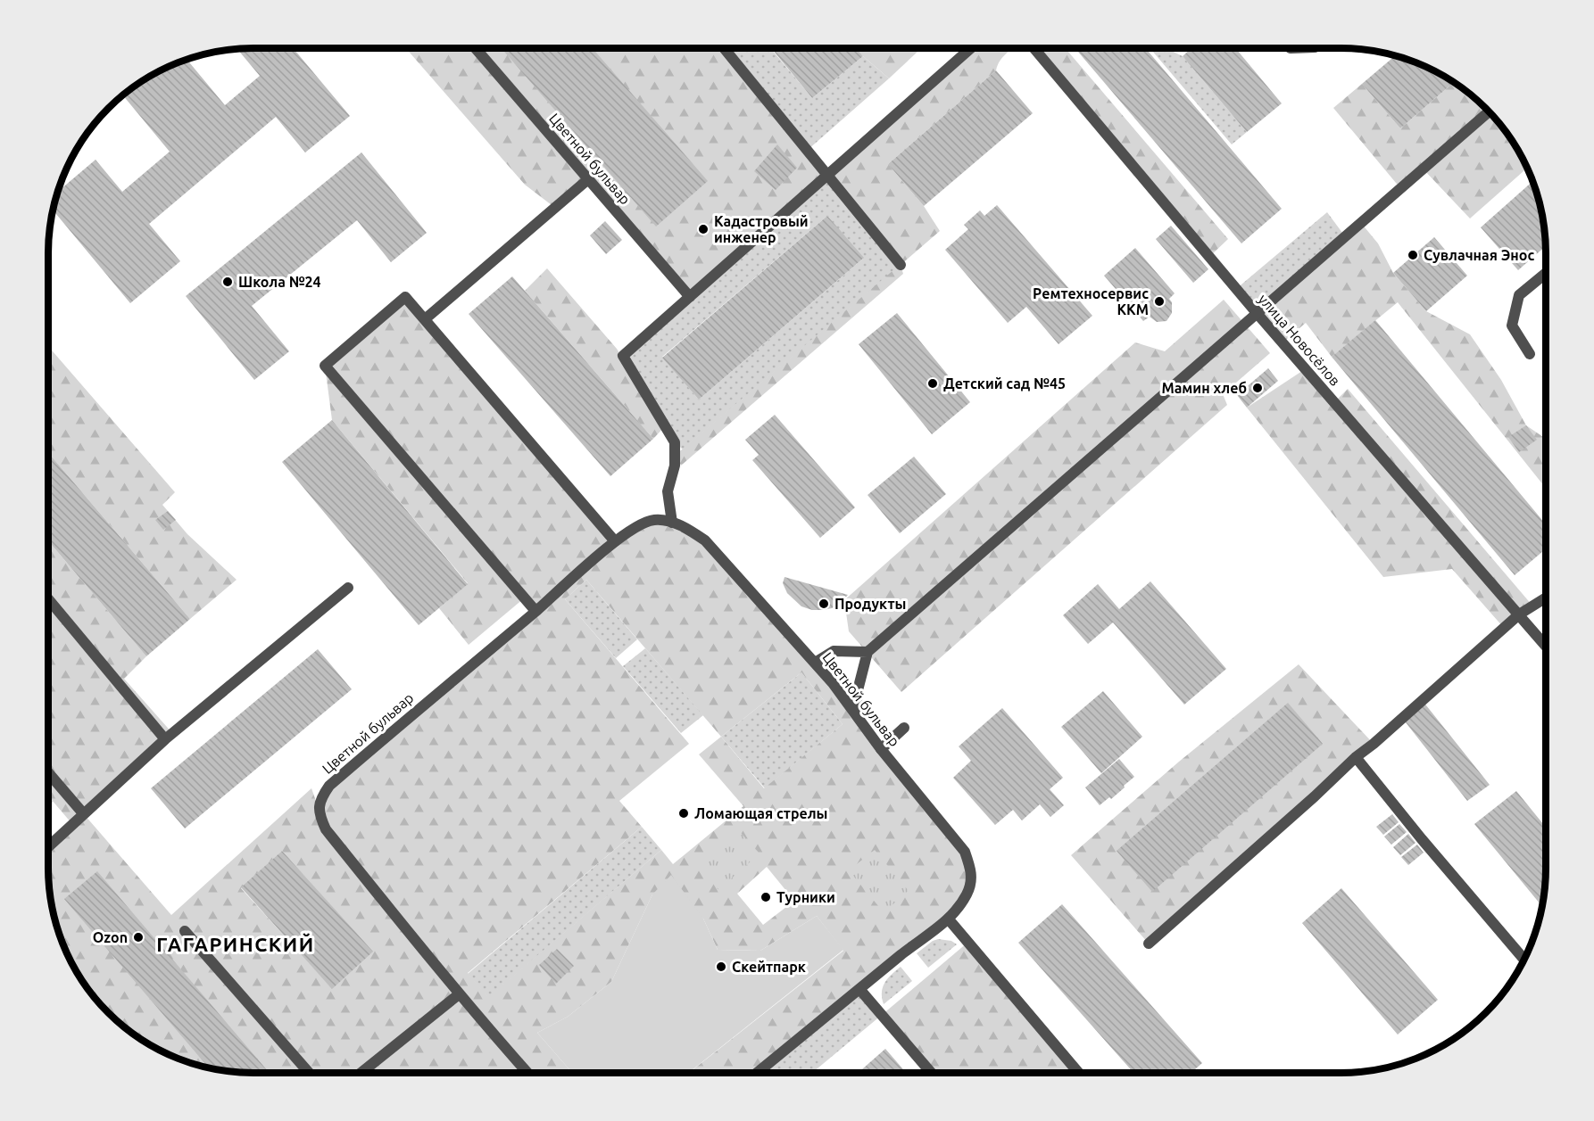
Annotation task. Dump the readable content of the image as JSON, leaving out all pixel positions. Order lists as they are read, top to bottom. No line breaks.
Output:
{"streets":{"street":["Цветной бульвар","улица Новосёлов"]},"districts":["ГАГАРИНСКИЙ"],"places":["Кадастровый инженер","Сувлачная Энос","Школа №24","Ремтехносервис ККМ","Детский сад №45","Мамин хлеб","Продукты","Ломающая стрелы","Турники","Ozon","Скейтпарк"]}
